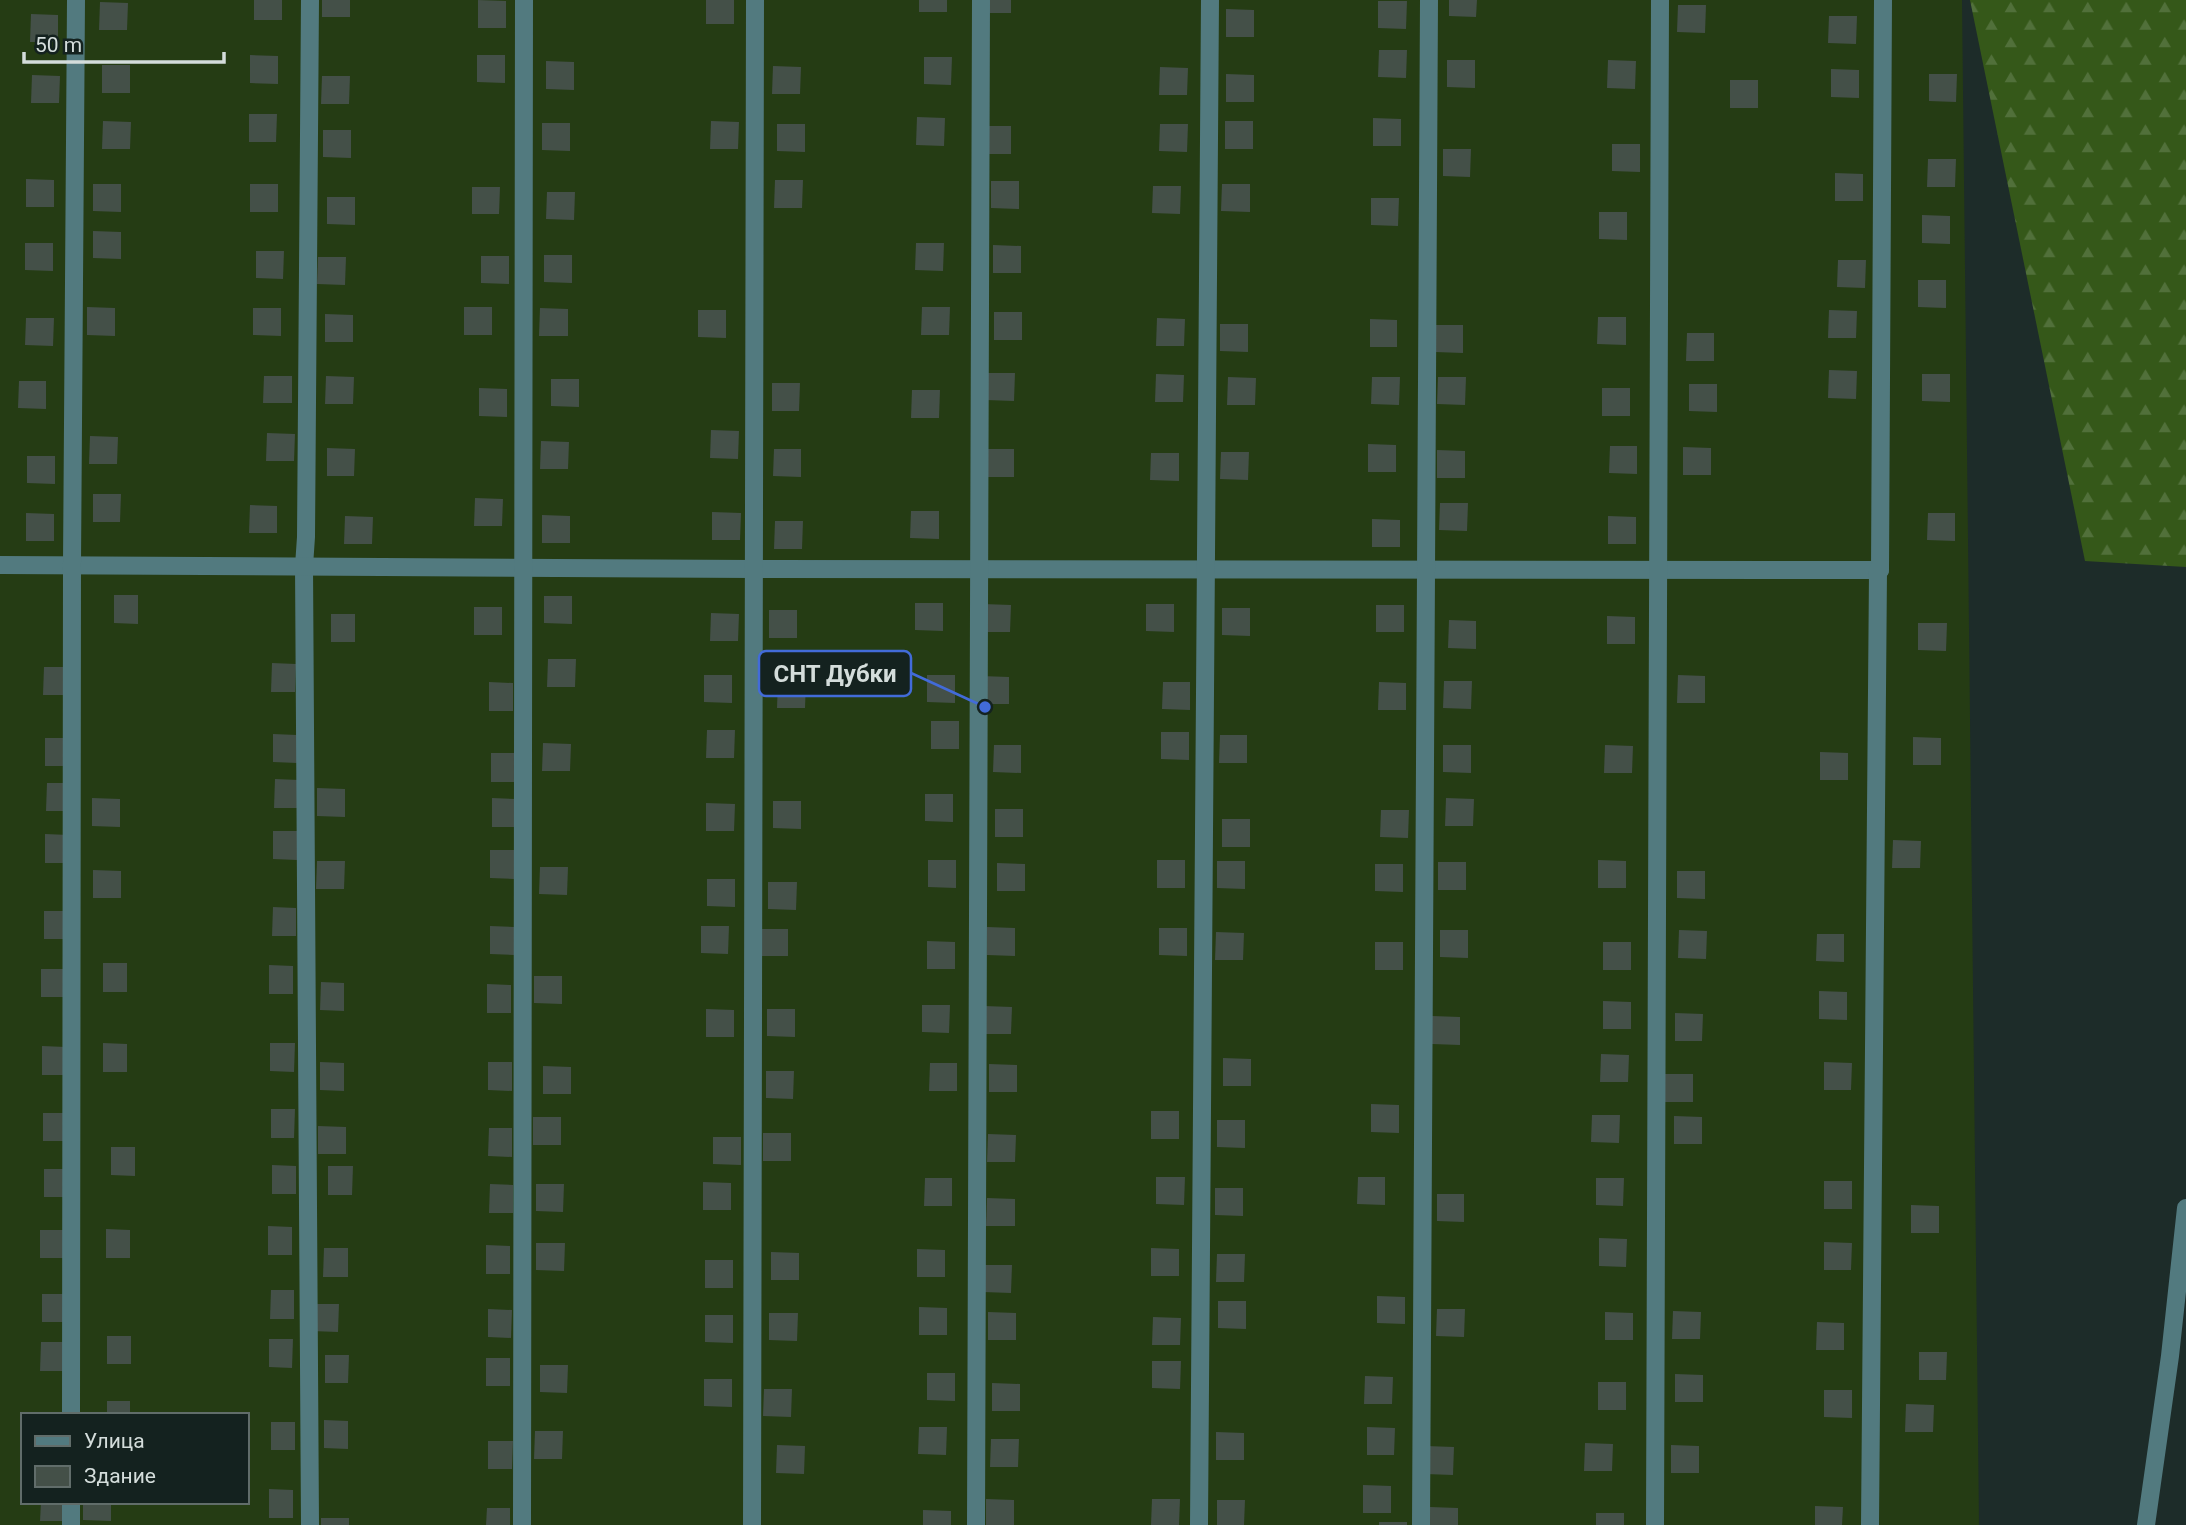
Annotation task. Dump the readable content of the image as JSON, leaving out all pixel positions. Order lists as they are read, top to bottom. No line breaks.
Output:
{"places":["СНТ Дубки"],"legend":["Улица","Здание"],"scale_bar":"50 m"}
